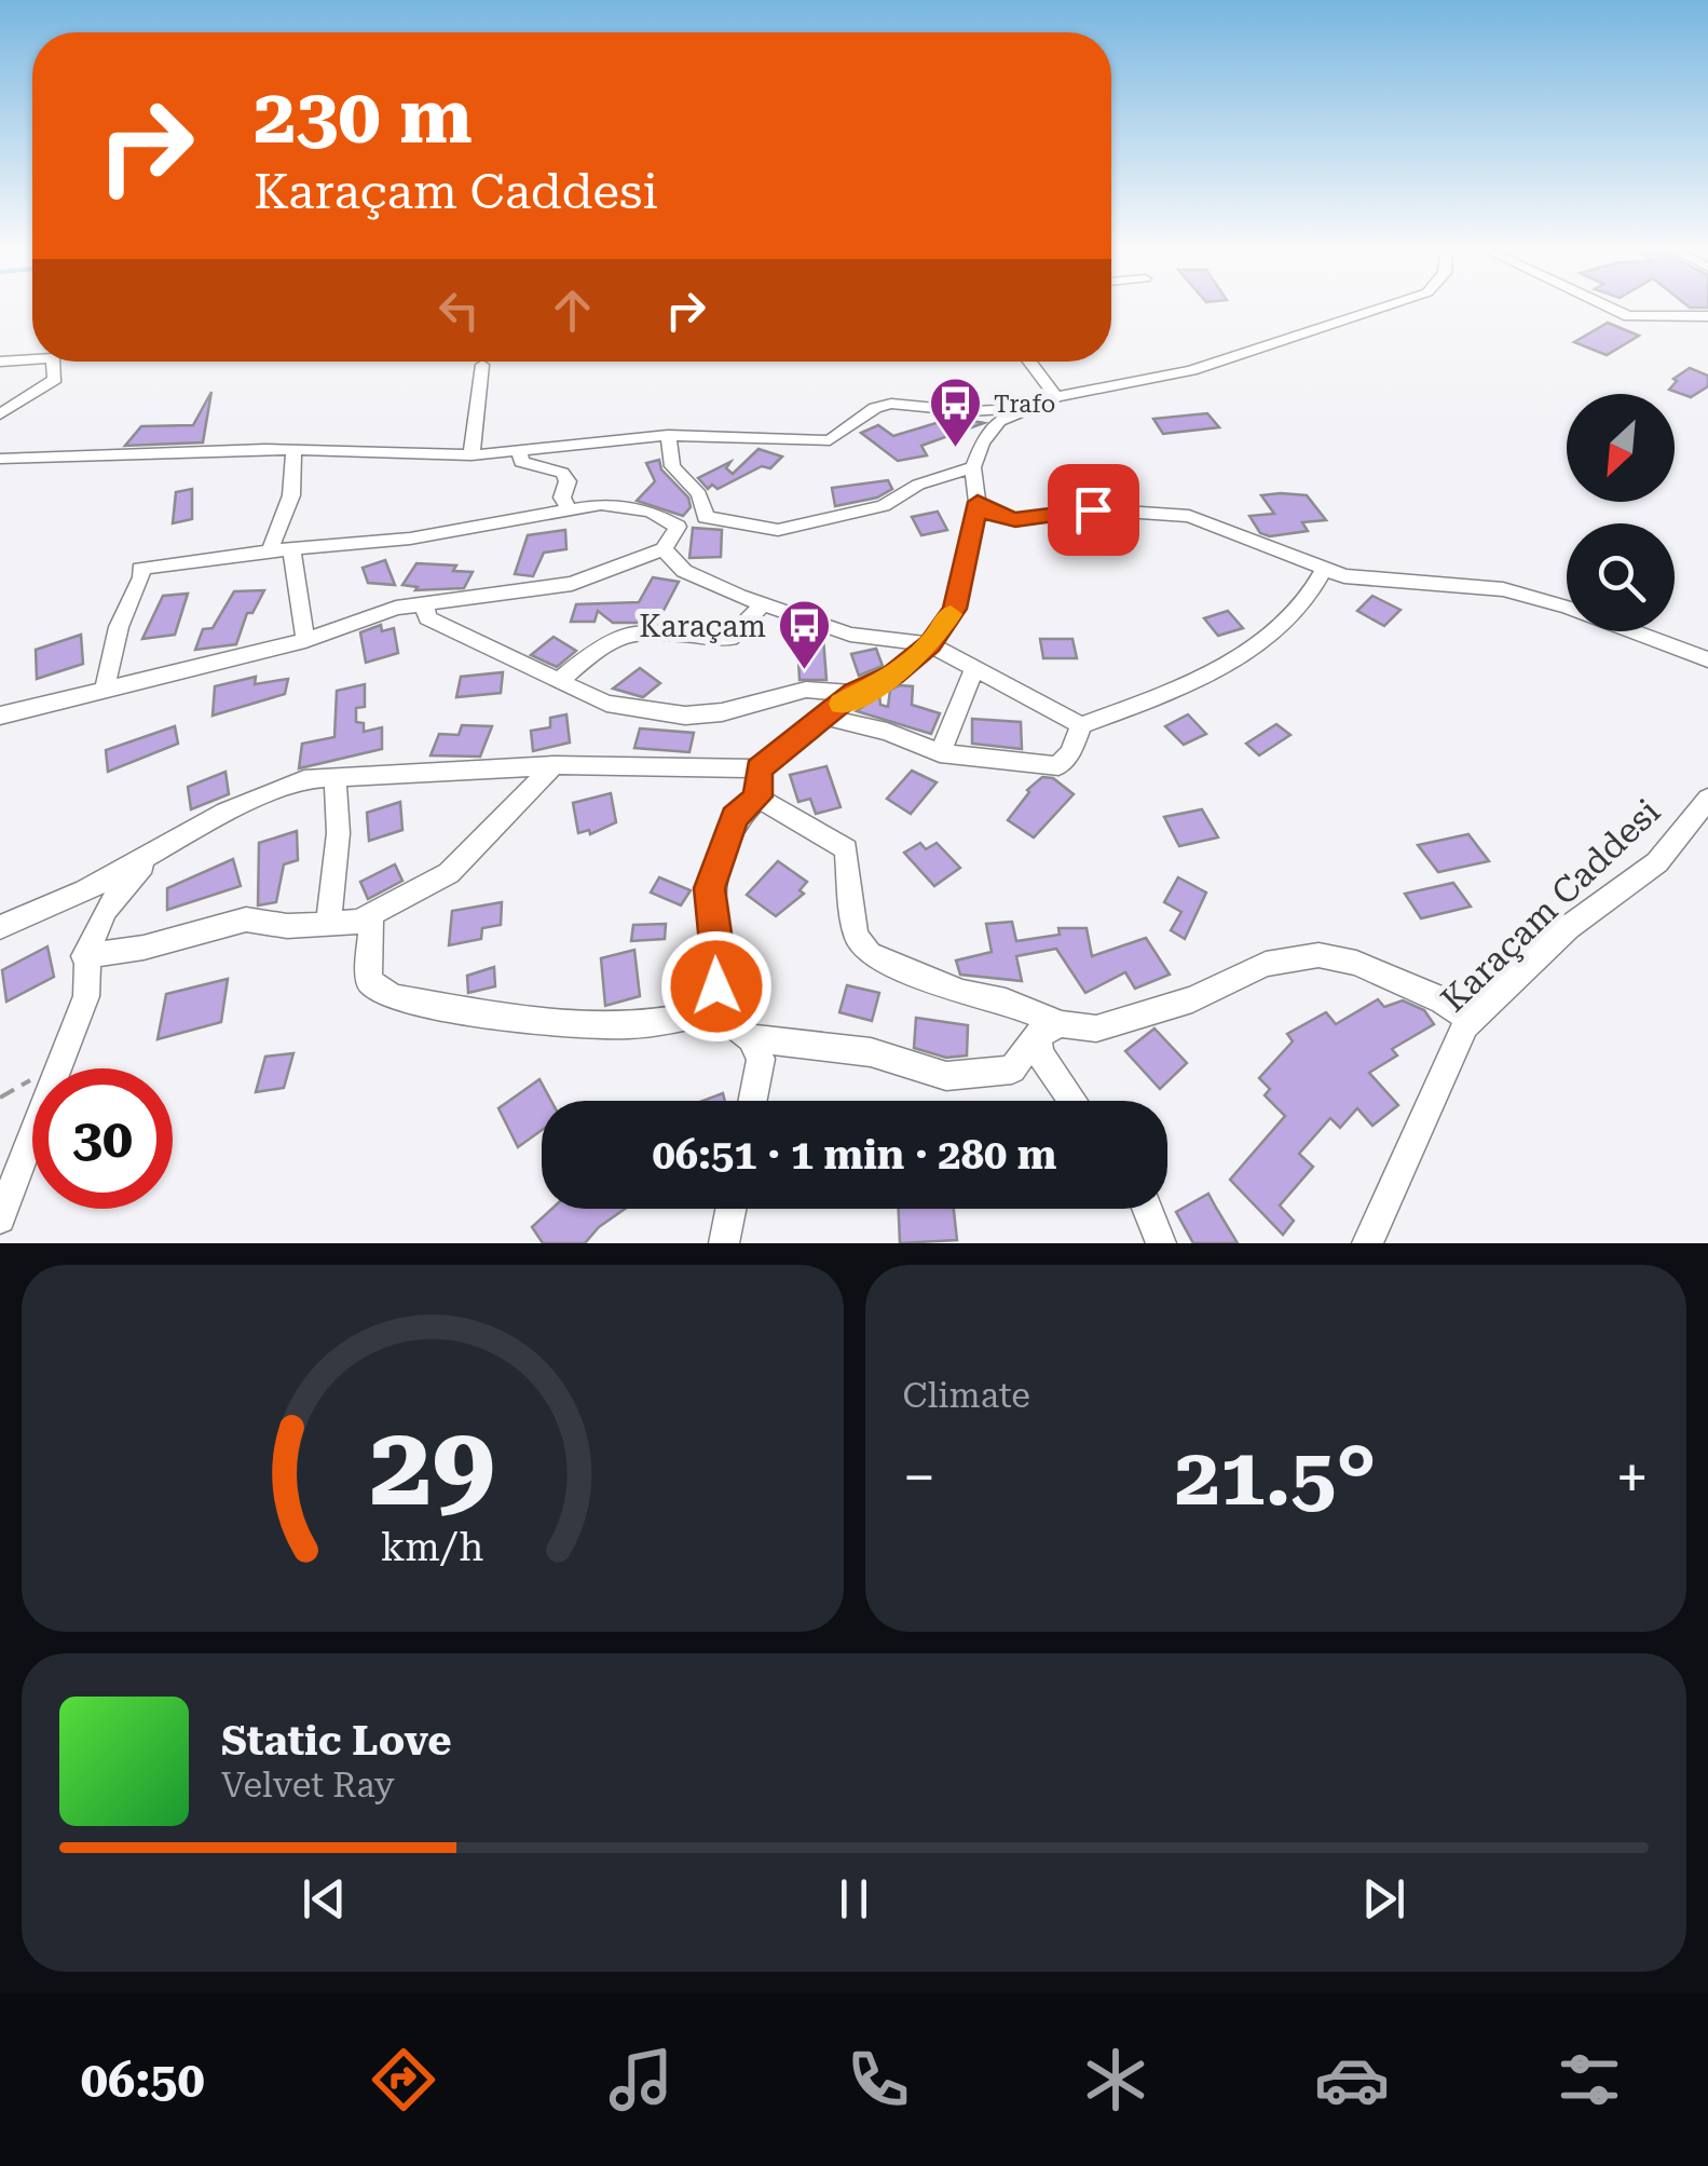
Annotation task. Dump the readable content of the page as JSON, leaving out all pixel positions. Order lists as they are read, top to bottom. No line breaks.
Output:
{"streets":{"street":["Karaçam Caddesi"]},"places":{"bus stop":["Trafo","Karaçam"]},"north":"bottom left","page":{"turn":["230 m","Karaçam Caddesi"],"limit":"30","trip":"06:51 · 1 min · 280 m","tile":"Climate","heat":["−","21.5°","+"],"song":["Static Love","Velvet Ray"],"tabs":"06:50","gauge":["29","km/h"]}}
